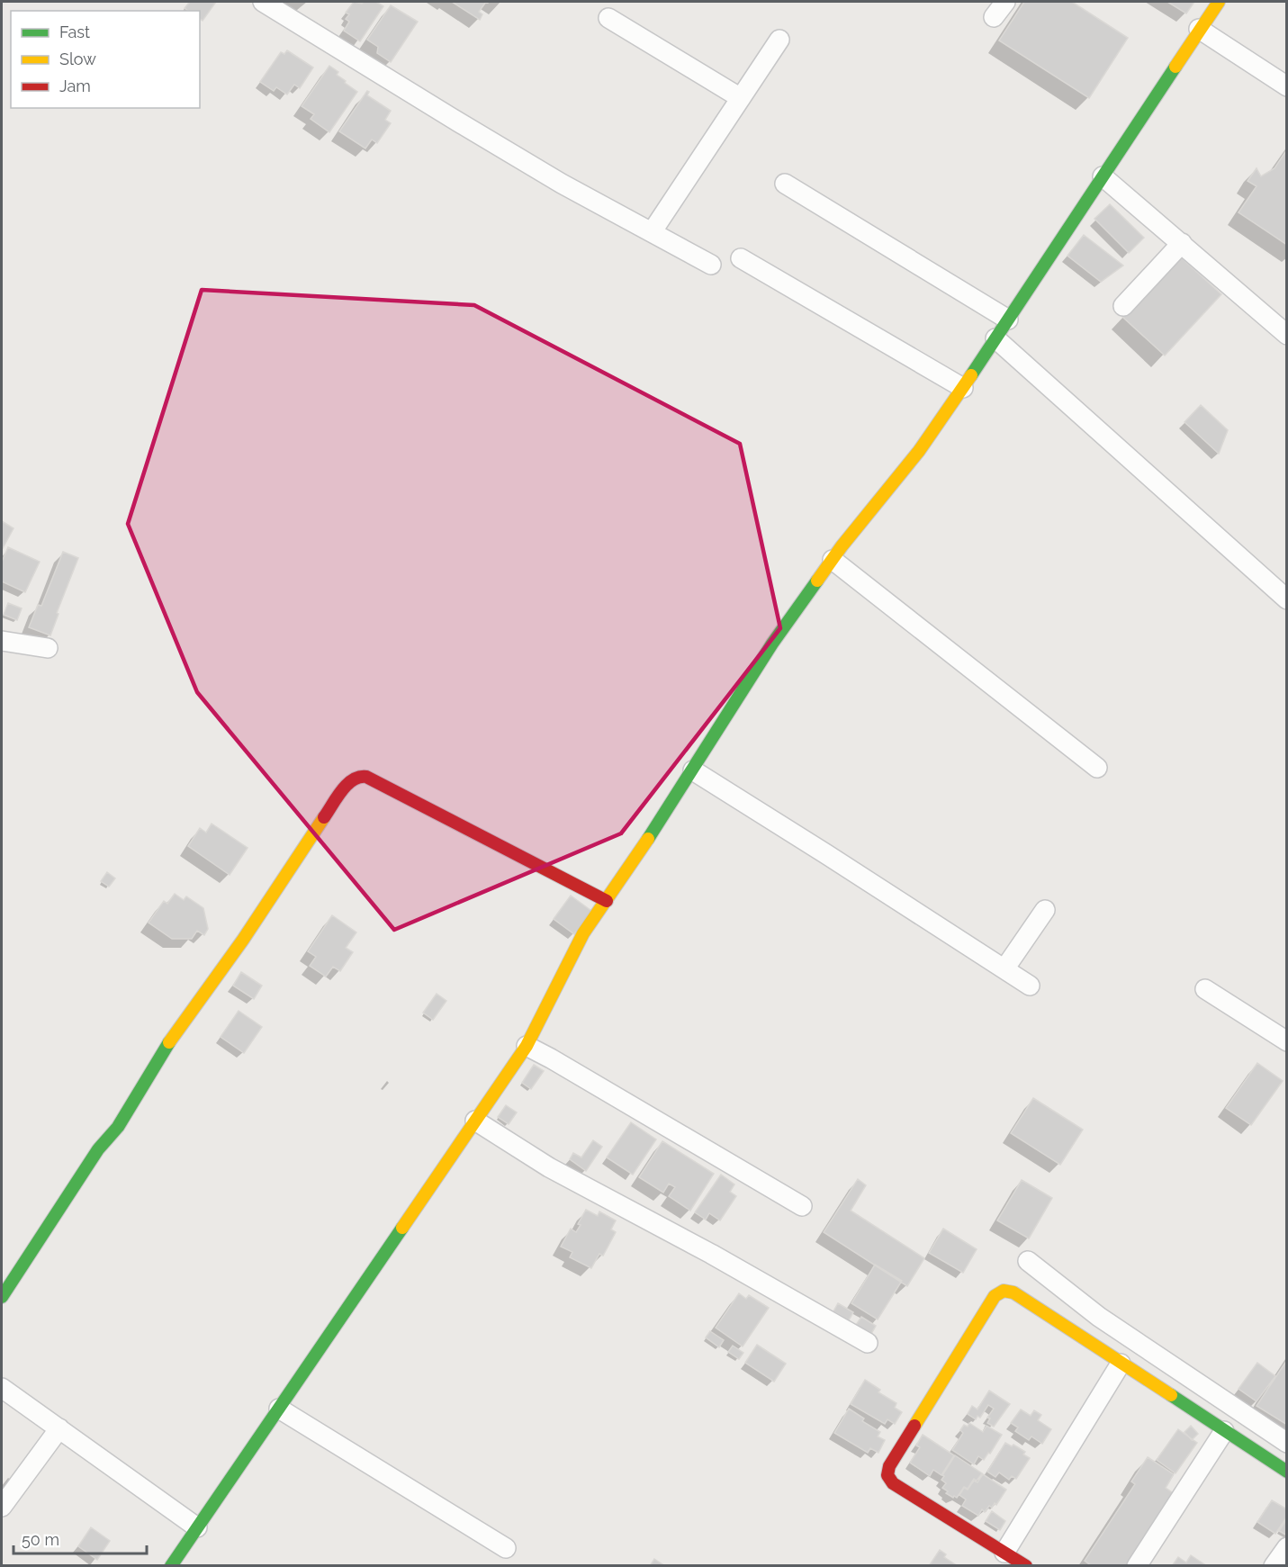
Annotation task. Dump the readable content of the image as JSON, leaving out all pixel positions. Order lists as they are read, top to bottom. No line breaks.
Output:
{"legend":["Fast","Slow","Jam"],"scale_bar":"50 m"}
